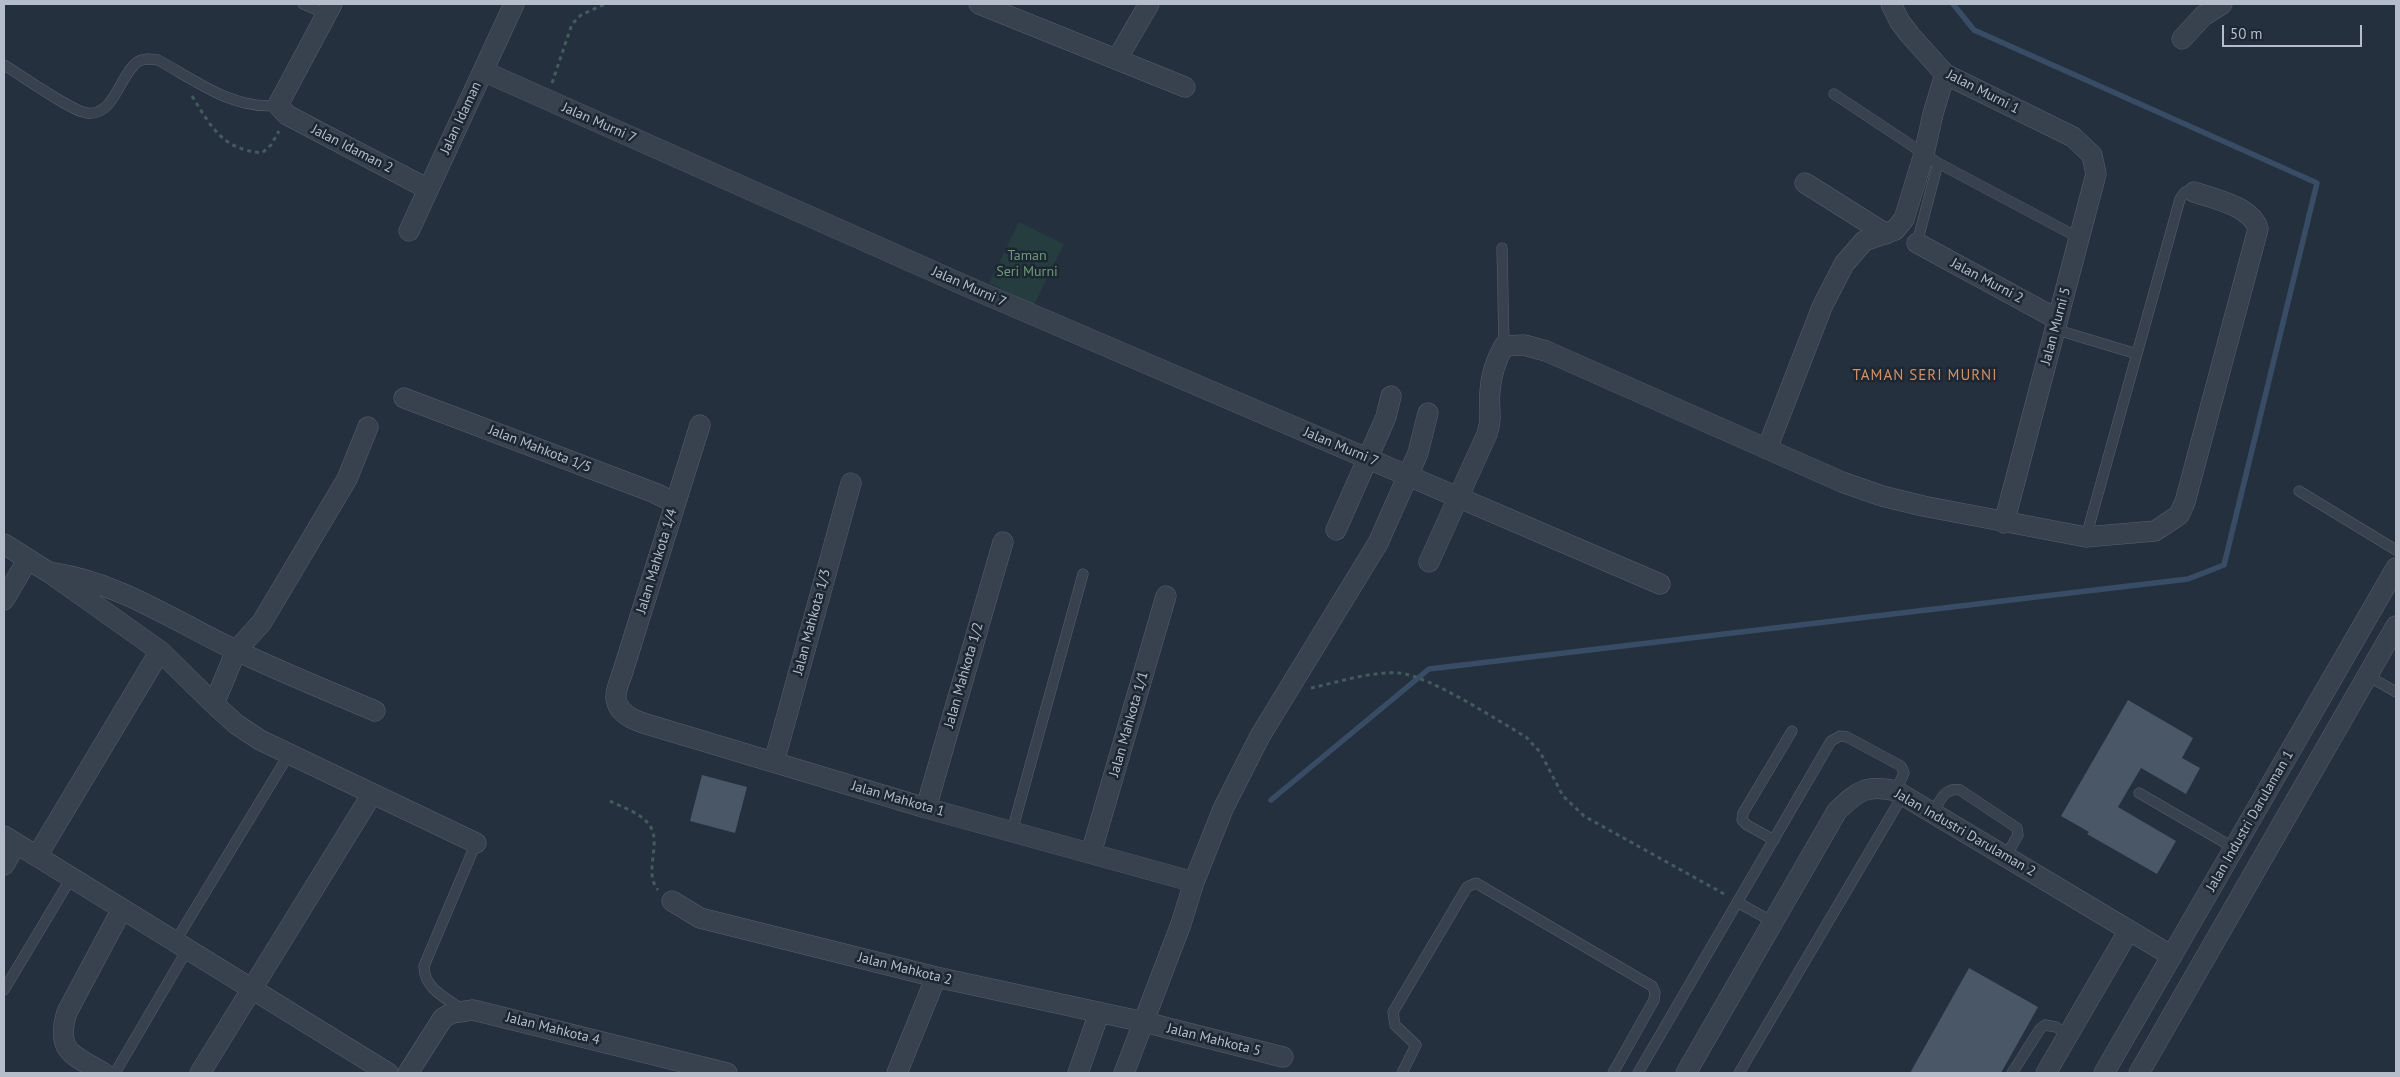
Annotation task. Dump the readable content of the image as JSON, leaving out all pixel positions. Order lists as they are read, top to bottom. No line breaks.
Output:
{"streets":{"street":["Jalan Murni 1","Jalan Idaman","Jalan Murni 7","Jalan Idaman 2","Jalan Murni 2","Jalan Murni 5","Jalan Mahkota 1/5","Jalan Mahkota 1/4","Jalan Mahkota 1/3","Jalan Mahkota 1/2","Jalan Mahkota 1/1","Jalan Mahkota 1","Jalan Industri Darulaman 1","Jalan Industri Darulaman 2","Jalan Mahkota 2","Jalan Mahkota 4","Jalan Mahkota 5"]},"crossings":[["Jalan Murni 1","Jalan Murni 5"],["Jalan Idaman","Jalan Murni 7"],["Jalan Idaman","Jalan Idaman 2"],["Jalan Murni 2","Jalan Murni 5"],["Jalan Mahkota 1/5","Jalan Mahkota 1/4"],["Jalan Mahkota 1/4","Jalan Mahkota 1"],["Jalan Mahkota 1/3","Jalan Mahkota 1"],["Jalan Mahkota 1/2","Jalan Mahkota 1"],["Jalan Mahkota 1/1","Jalan Mahkota 1"],["Jalan Industri Darulaman 1","Jalan Industri Darulaman 2"],["Jalan Mahkota 2","Jalan Mahkota 5"]],"districts":["TAMAN SERI MURNI"],"parks":["Taman Seri Murni"],"scale_bar":"50 m"}
